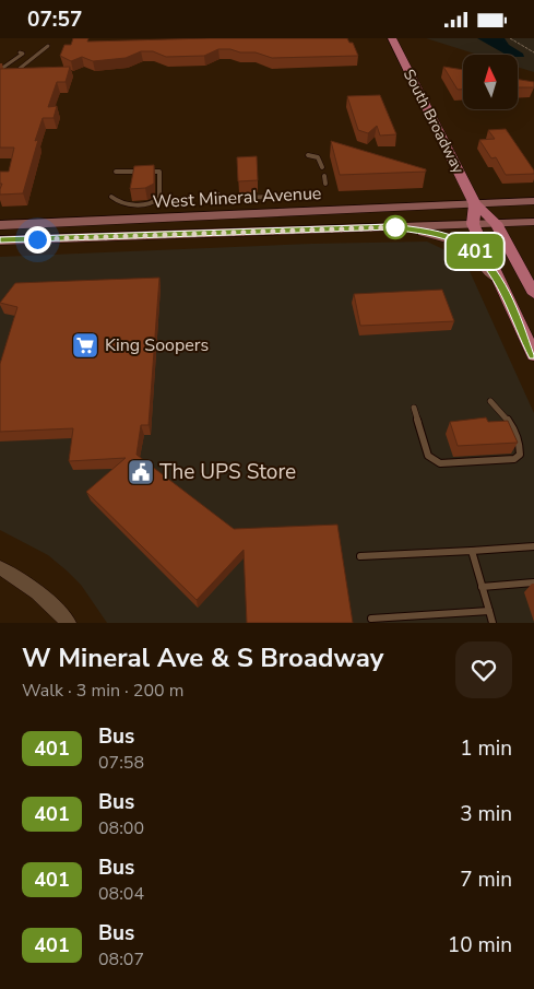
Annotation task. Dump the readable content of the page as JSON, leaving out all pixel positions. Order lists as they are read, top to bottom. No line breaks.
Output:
{"streets":{"main road":["South Broadway","West Mineral Avenue"]},"crossings":[["South Broadway","West Mineral Avenue"]],"places":{"supermarket":["King Soopers"],"public building":["The UPS Store"]},"lines":["bus line 401"],"north":"top","page":{"status":"07:57","on_map":"401","heading":["W Mineral Ave & S Broadway","Walk · 3 min · 200 m"],"list":[{"mark":"401","name":"Bus","note":"07:58","value":"1 min"},{"mark":"401","name":"Bus","note":"08:00","value":"3 min"},{"mark":"401","name":"Bus","note":"08:04","value":"7 min"},{"mark":"401","name":"Bus","note":"08:07","value":"10 min"}]}}
